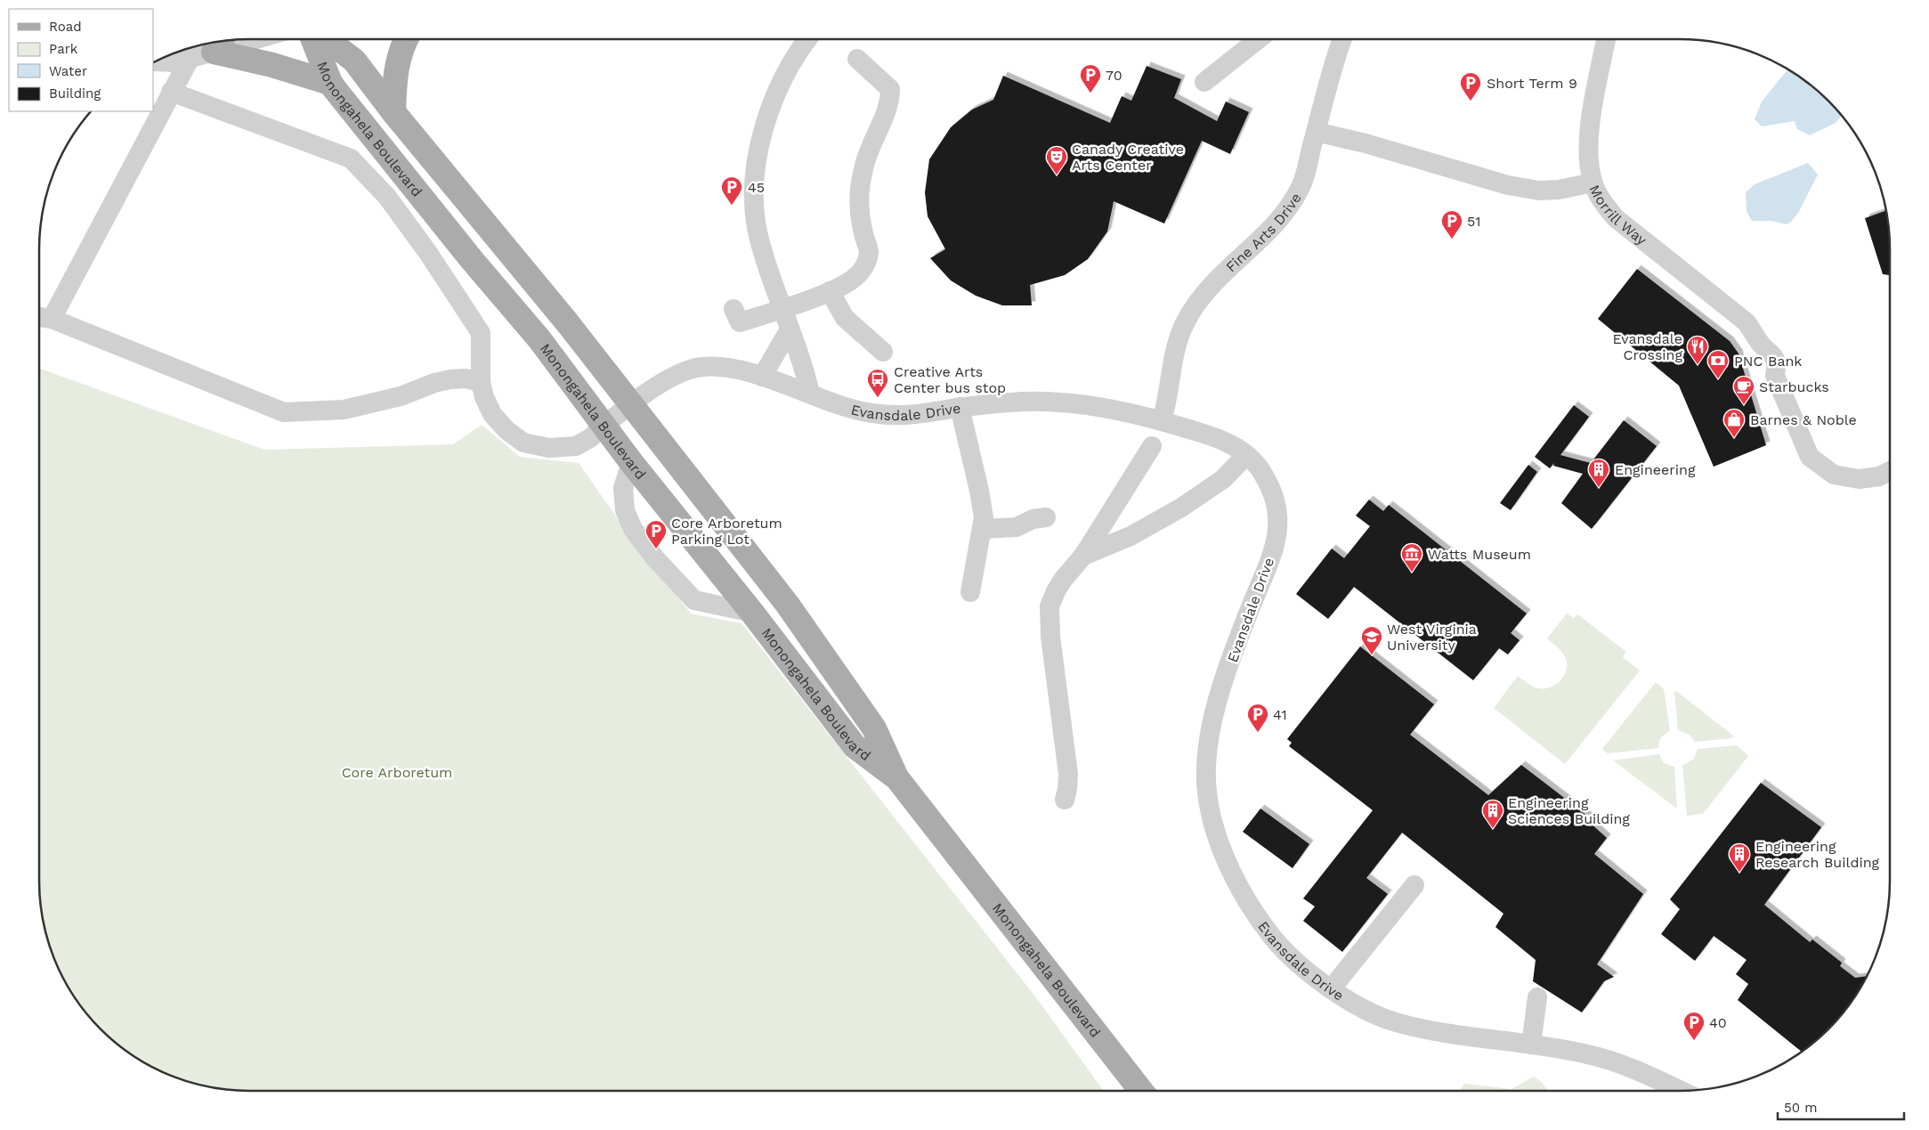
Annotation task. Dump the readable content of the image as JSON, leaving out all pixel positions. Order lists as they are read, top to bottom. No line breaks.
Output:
{"streets":{"main road":["Monongahela Boulevard"],"street":["Morrill Way","Fine Arts Drive","Evansdale Drive"]},"crossings":[["Monongahela Boulevard","Evansdale Drive"],["Fine Arts Drive","Evansdale Drive"]],"parks":["Core Arboretum"],"places":{"parking":["70","Short Term 9","45","51","Core Arboretum Parking Lot","41","40"],"theatre":["Canady Creative Arts Center"],"restaurant":["Evansdale Crossing"],"bank":["PNC Bank"],"bus stop":["Creative Arts Center bus stop"],"cafe":["Starbucks"],"shop":["Barnes & Noble"],"building":["Engineering","Engineering Sciences Building","Engineering Research Building"],"museum":["Watts Museum"],"school or university":["West Virginia University"]},"legend":["Road","Park","Water","Building"],"scale_bar":"50 m"}
